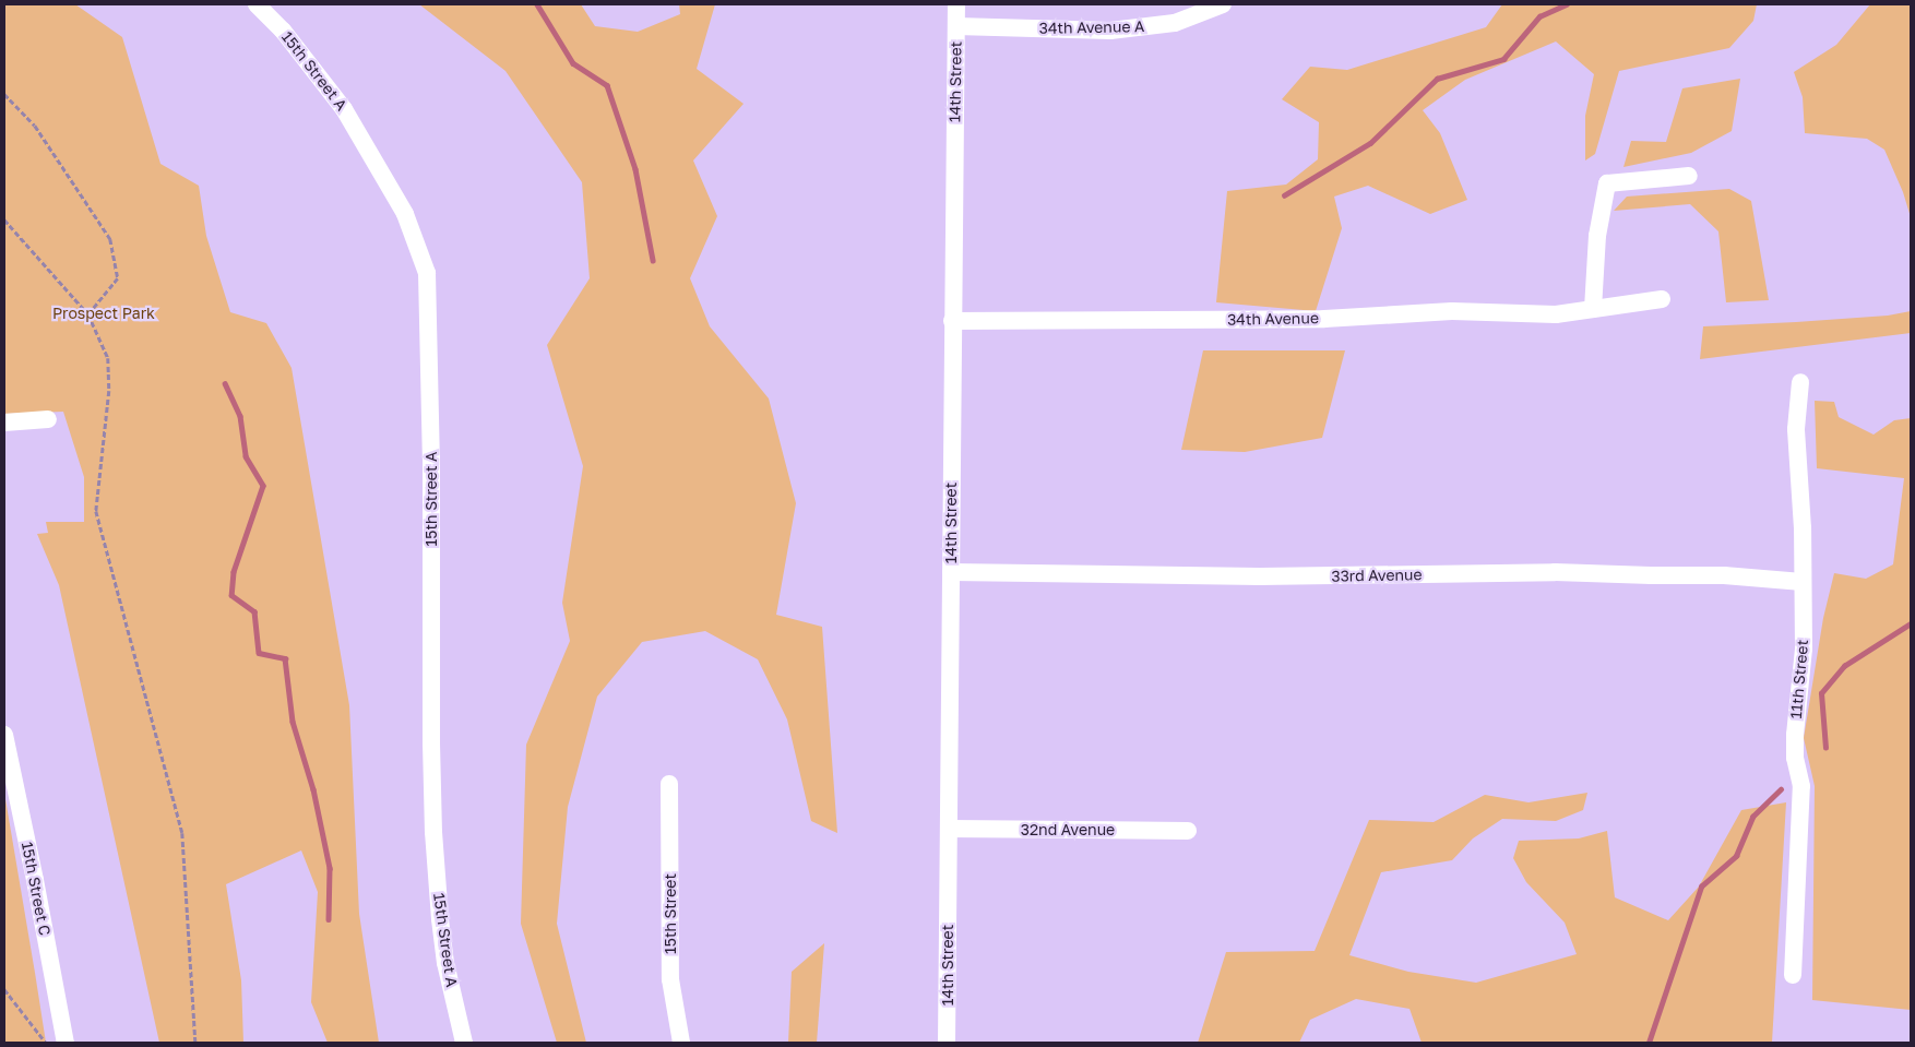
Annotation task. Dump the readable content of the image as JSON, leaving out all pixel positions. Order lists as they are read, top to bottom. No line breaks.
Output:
{"streets":{"street":["34th Avenue A","15th Street A","14th Street","34th Avenue","33rd Avenue","11th Street","32nd Avenue","15th Street C","15th Street"]},"crossings":[["34th Avenue A","14th Street"],["14th Street","34th Avenue"],["14th Street","33rd Avenue"],["14th Street","32nd Avenue"],["33rd Avenue","11th Street"]],"parks":["Prospect Park"]}
